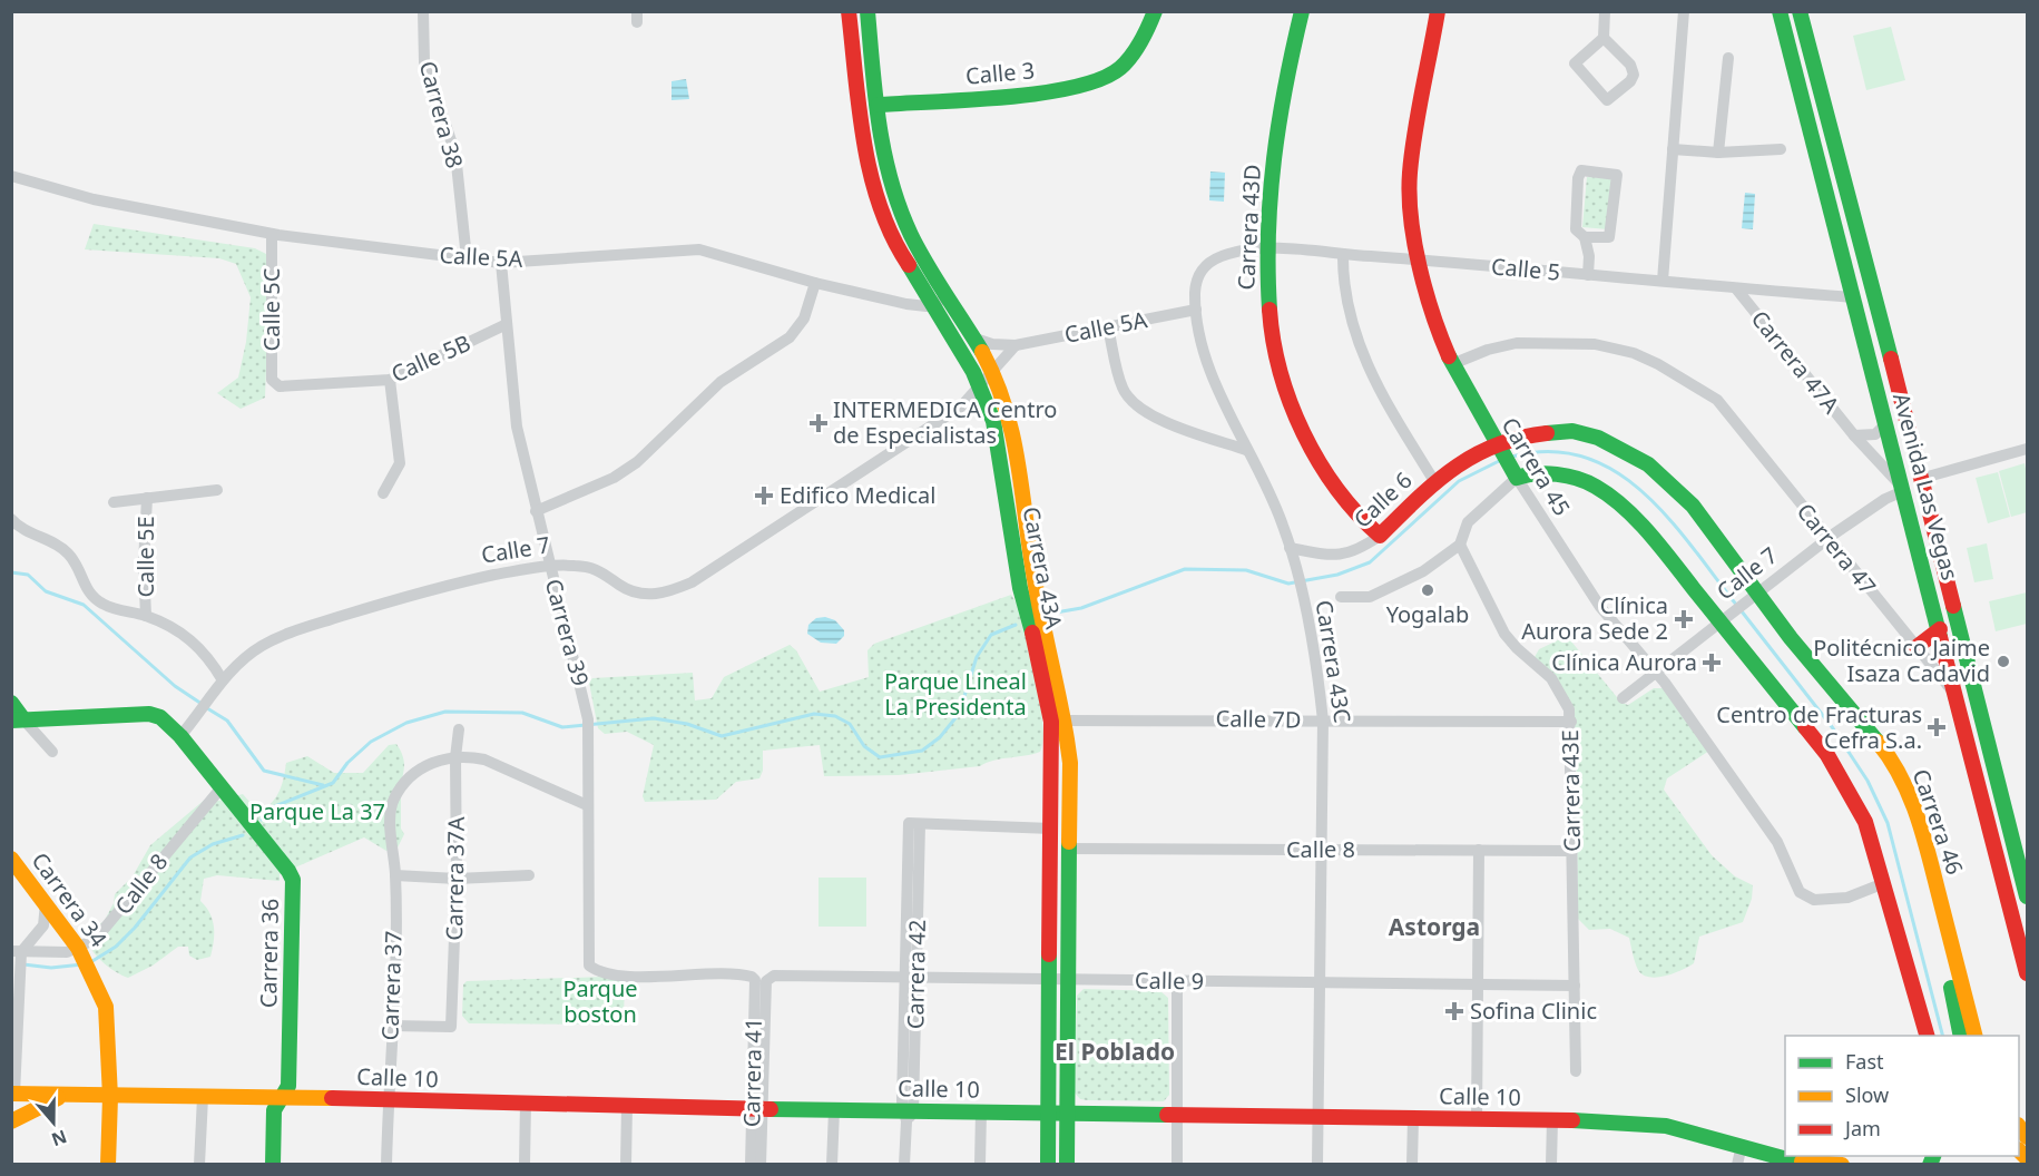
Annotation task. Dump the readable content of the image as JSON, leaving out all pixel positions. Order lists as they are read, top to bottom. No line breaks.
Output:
{"streets":{"main road":["Calle 3","Carrera 43D","Carrera 45","Avenida Las Vegas","Calle 6","Carrera 43A","Carrera 46","Carrera 34","Carrera 36","Calle 10"],"street":["Carrera 38","Calle 5A","Calle 5","Calle 5C","Calle 5B","Carrera 47A","Carrera 47","Calle 7","Calle 5E","Carrera 39","Carrera 43C","Calle 7D","Carrera 43E","Calle 8","Carrera 37A","Carrera 42","Calle 9","Carrera 37","Carrera 41"]},"crossings":[["Calle 3","Carrera 43A"],["Carrera 38","Calle 5A"],["Carrera 43D","Calle 5"],["Carrera 43D","Calle 6"],["Calle 5A","Calle 5C"],["Calle 5A","Carrera 43A"],["Calle 5A","Carrera 39"],["Calle 5A","Carrera 43C"],["Calle 5","Carrera 47A"],["Calle 5","Carrera 45"],["Calle 5","Avenida Las Vegas"],["Calle 5","Carrera 43C"],["Calle 5C","Calle 5B"],["Calle 5B","Carrera 39"],["Carrera 47A","Avenida Las Vegas"],["Carrera 47A","Calle 7"],["Carrera 45","Calle 6"],["Carrera 45","Carrera 47"],["Carrera 45","Calle 7"],["Avenida Las Vegas","Carrera 47"],["Avenida Las Vegas","Calle 7"],["Calle 6","Carrera 43C"],["Calle 6","Carrera 46"],["Carrera 47","Calle 7"],["Calle 7","Carrera 43A"],["Calle 7","Carrera 39"],["Calle 7","Carrera 46"],["Calle 7","Carrera 36"],["Carrera 43A","Calle 7D"],["Carrera 43A","Calle 8"],["Carrera 43A","Carrera 42"],["Carrera 43A","Calle 9"],["Carrera 43A","Calle 10"],["Carrera 39","Calle 9"],["Carrera 43C","Calle 7D"],["Carrera 43C","Calle 8"],["Carrera 43C","Calle 9"],["Carrera 43C","Calle 10"],["Calle 7D","Carrera 43E"],["Carrera 43E","Calle 8"],["Carrera 43E","Calle 9"],["Calle 8","Carrera 34"],["Calle 8","Carrera 36"],["Carrera 37A","Carrera 37"],["Carrera 34","Calle 10"],["Carrera 36","Calle 10"],["Carrera 42","Calle 9"],["Carrera 42","Calle 10"],["Calle 9","Carrera 41"],["Carrera 37","Calle 10"],["Carrera 41","Calle 10"]],"districts":["Astorga","El Poblado"],"parks":["Parque Lineal La Presidenta","Parque La 37","Parque boston"],"places":{"health":["INTERMEDICA Centro de Especialistas","Edifico Medical","Clínica Aurora Sede 2","Clínica Aurora","Centro de Fracturas Cefra S.a.","Sofina Clinic"],"other":["Yogalab","Politécnico Jaime Isaza Cadavid"]},"legend":["Fast","Slow","Jam"],"north":"bottom"}
